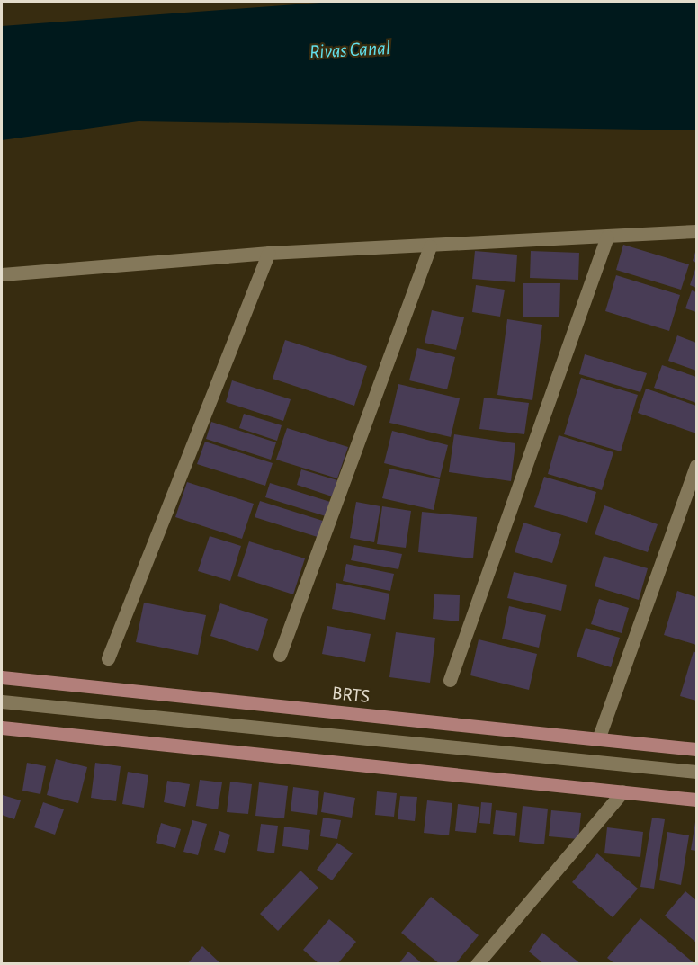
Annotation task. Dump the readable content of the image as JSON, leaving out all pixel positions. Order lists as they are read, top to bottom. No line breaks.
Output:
{"streets":{"main road":["BRTS"]},"water":["Rivas Canal"]}
